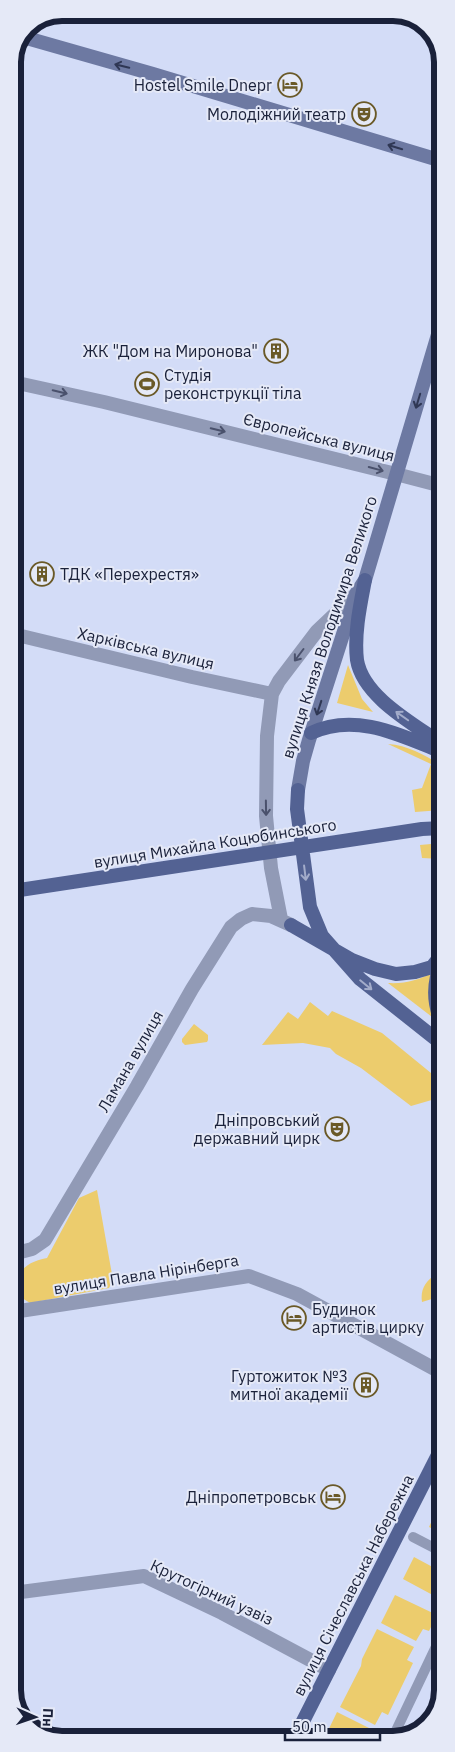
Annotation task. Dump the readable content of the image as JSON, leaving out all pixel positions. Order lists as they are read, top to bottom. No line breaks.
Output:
{"streets":{"main road":["вулиця Князя Володимира Великого","вулиця Михайла Коцюбинського","вулиця Січеславська Набережна"],"street":["Європейська вулиця","Харківська вулиця","Ламана вулиця","вулиця Павла Нірінберга","Крутогірний узвіз"]},"crossings":[["Європейська вулиця","вулиця Князя Володимира Великого"],["вулиця Січеславська Набережна","Крутогірний узвіз"]],"one_way":["Європейська вулиця","вулиця Князя Володимира Великого"],"places":{"hotel":["Hostel Smile Dnepr","Будинок артистів цирку","Дніпропетровськ"],"theatre":["Молодіжний театр","Дніпровський державний цирк"],"building":["ЖК \"Дом на Миронова\"","ТДК «Перехрестя»","Гуртожиток №3 митної академії"],"sports":["Студія реконструкції тіла"]},"scale_bar":"50 m","north":"right"}
